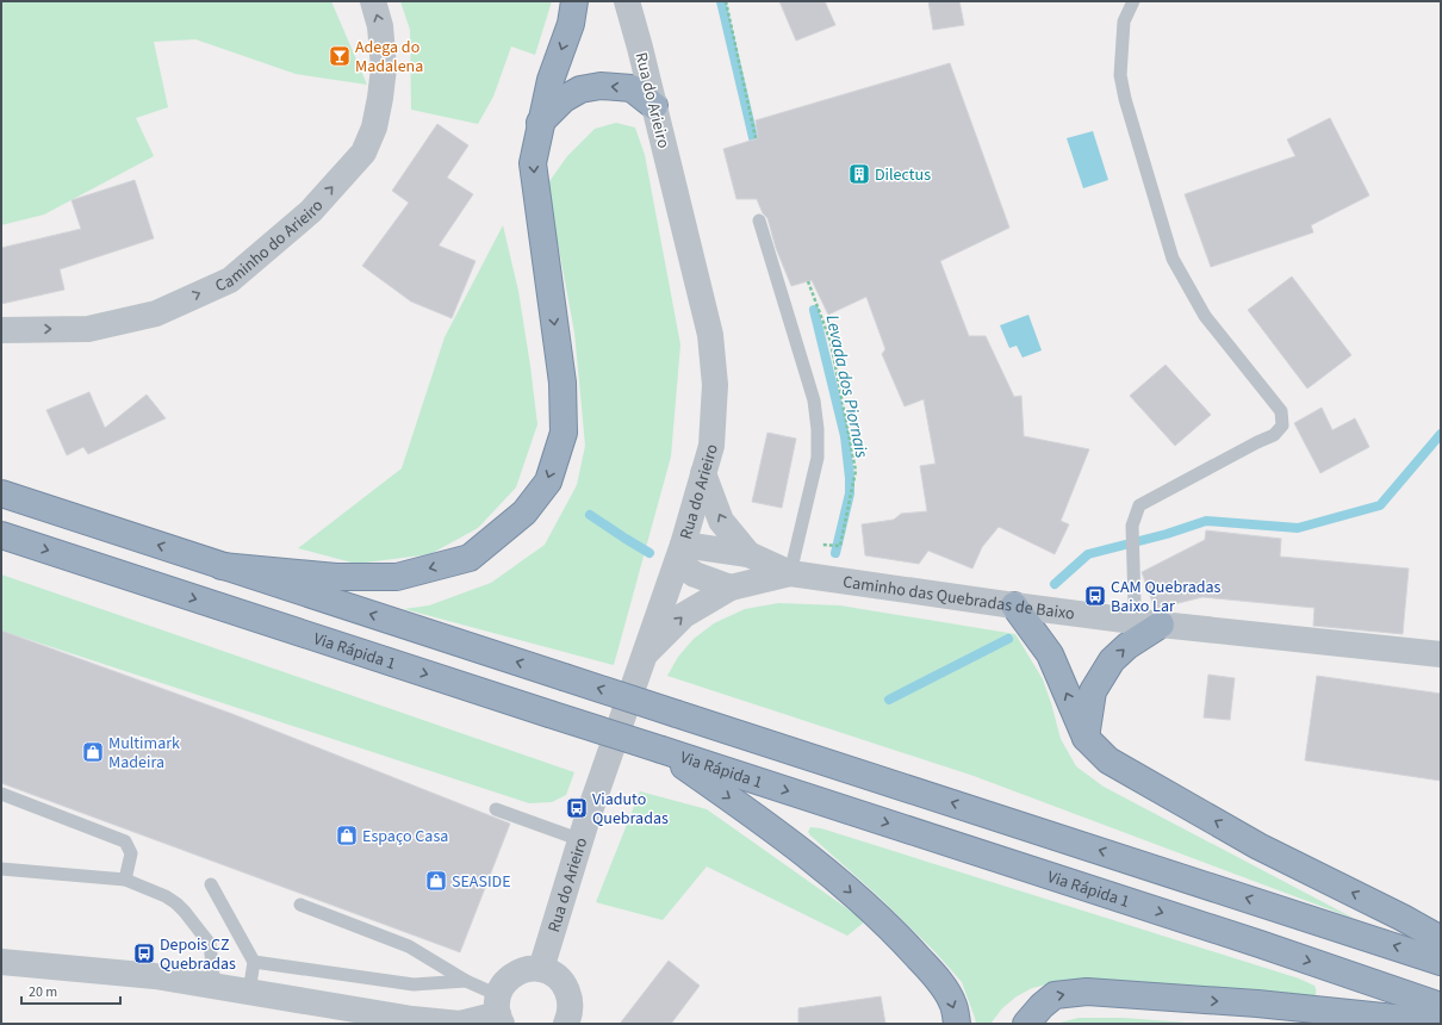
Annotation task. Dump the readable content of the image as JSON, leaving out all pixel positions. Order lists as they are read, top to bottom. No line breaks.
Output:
{"streets":{"highway":["Via Rápida 1"],"street":["Rua do Arieiro","Caminho do Arieiro","Caminho das Quebradas de Baixo"]},"crossings":[["Rua do Arieiro","Caminho das Quebradas de Baixo"]],"one_way":["Caminho do Arieiro"],"water":["Levada dos Piornais"],"places":{"bar":["Adega do Madalena"],"building":["Dilectus"],"bus stop":["CAM Quebradas Baixo Lar","Viaduto Quebradas","Depois CZ Quebradas"],"shop":["Multimark Madeira","Espaço Casa","SEASIDE"]},"scale_bar":"20 m"}
